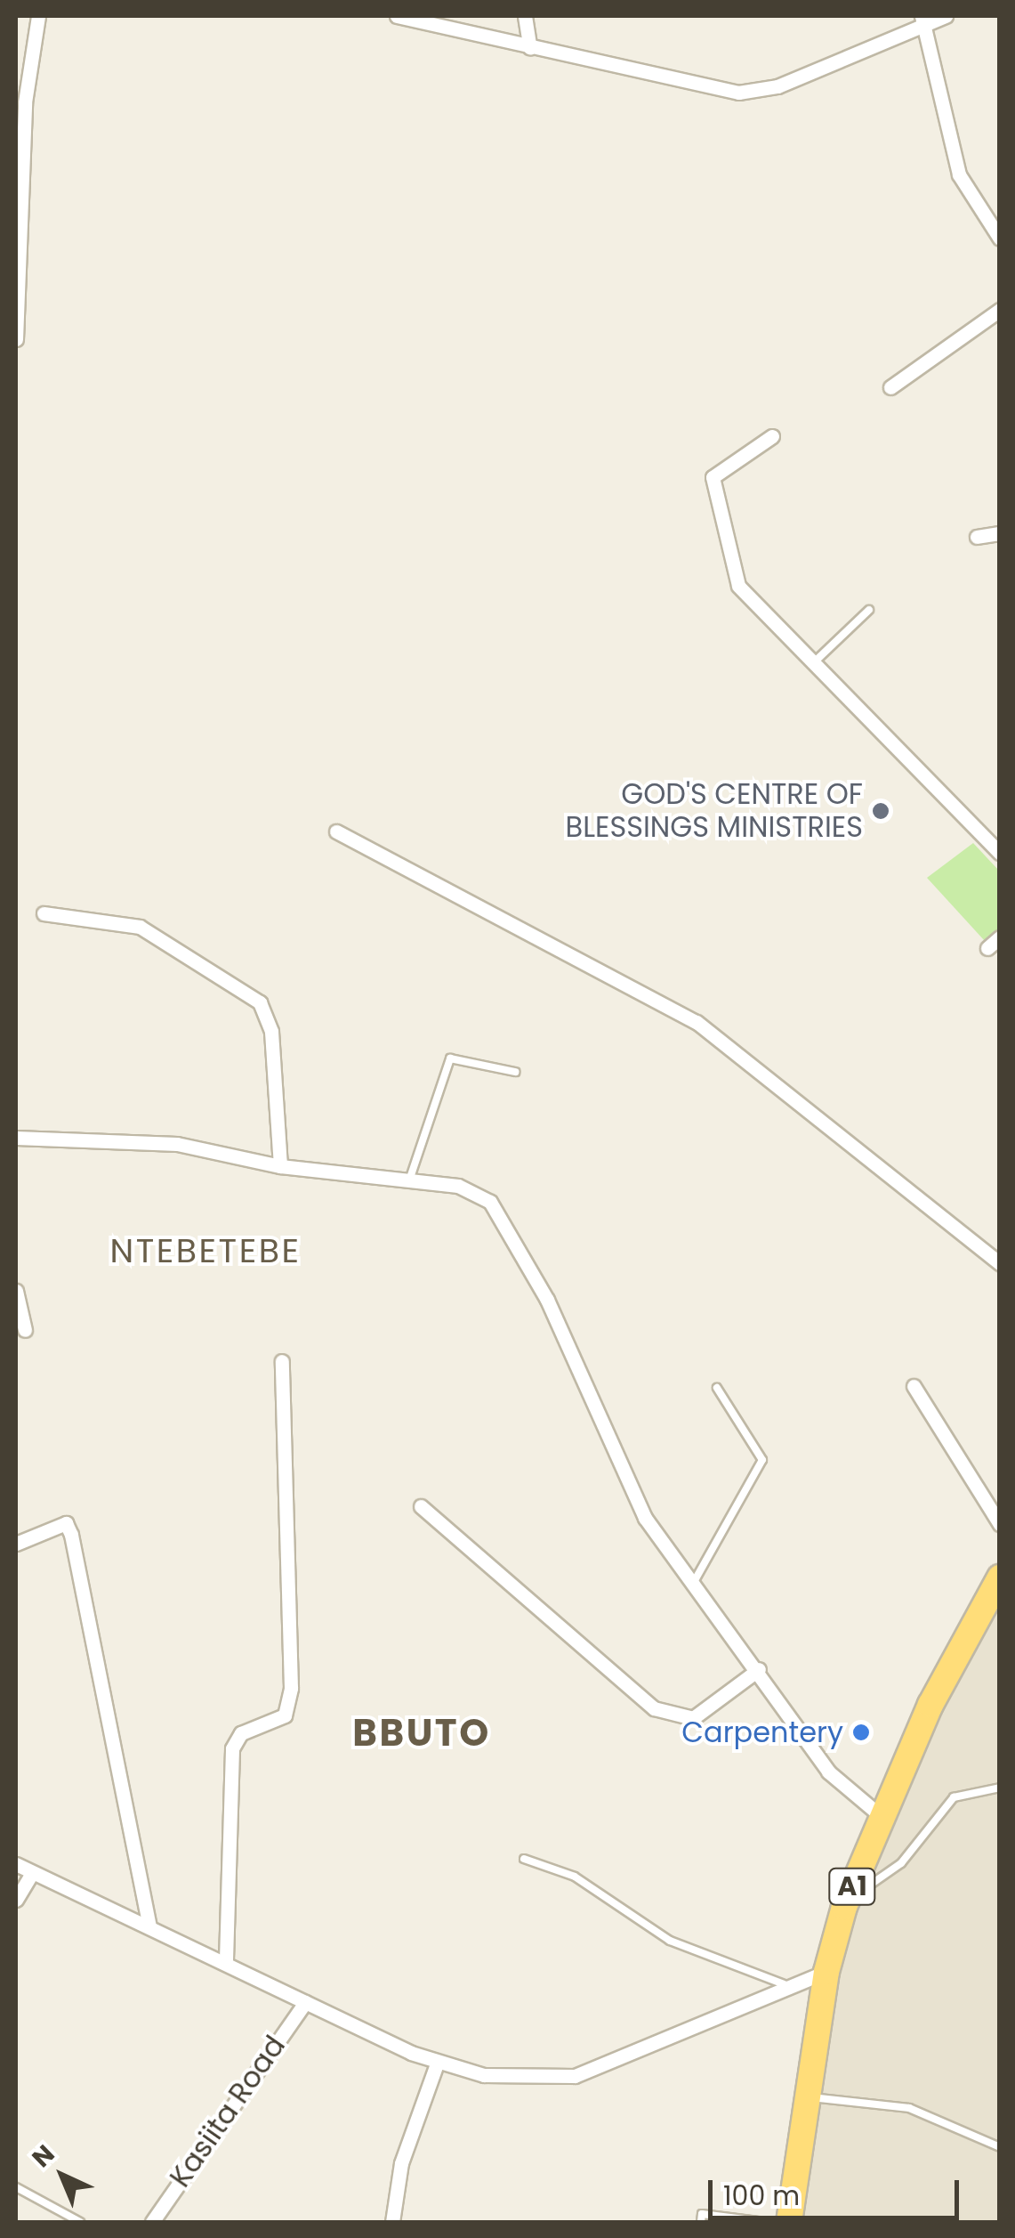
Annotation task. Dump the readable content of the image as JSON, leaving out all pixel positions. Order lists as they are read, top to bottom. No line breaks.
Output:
{"streets":{"highway":["A1"],"street":["Kasiita Road"]},"districts":["NTEBETEBE","BBUTO"],"places":["GOD'S CENTRE OF BLESSINGS MINISTRIES","Carpentery"],"scale_bar":"100 m","north":"top left"}
